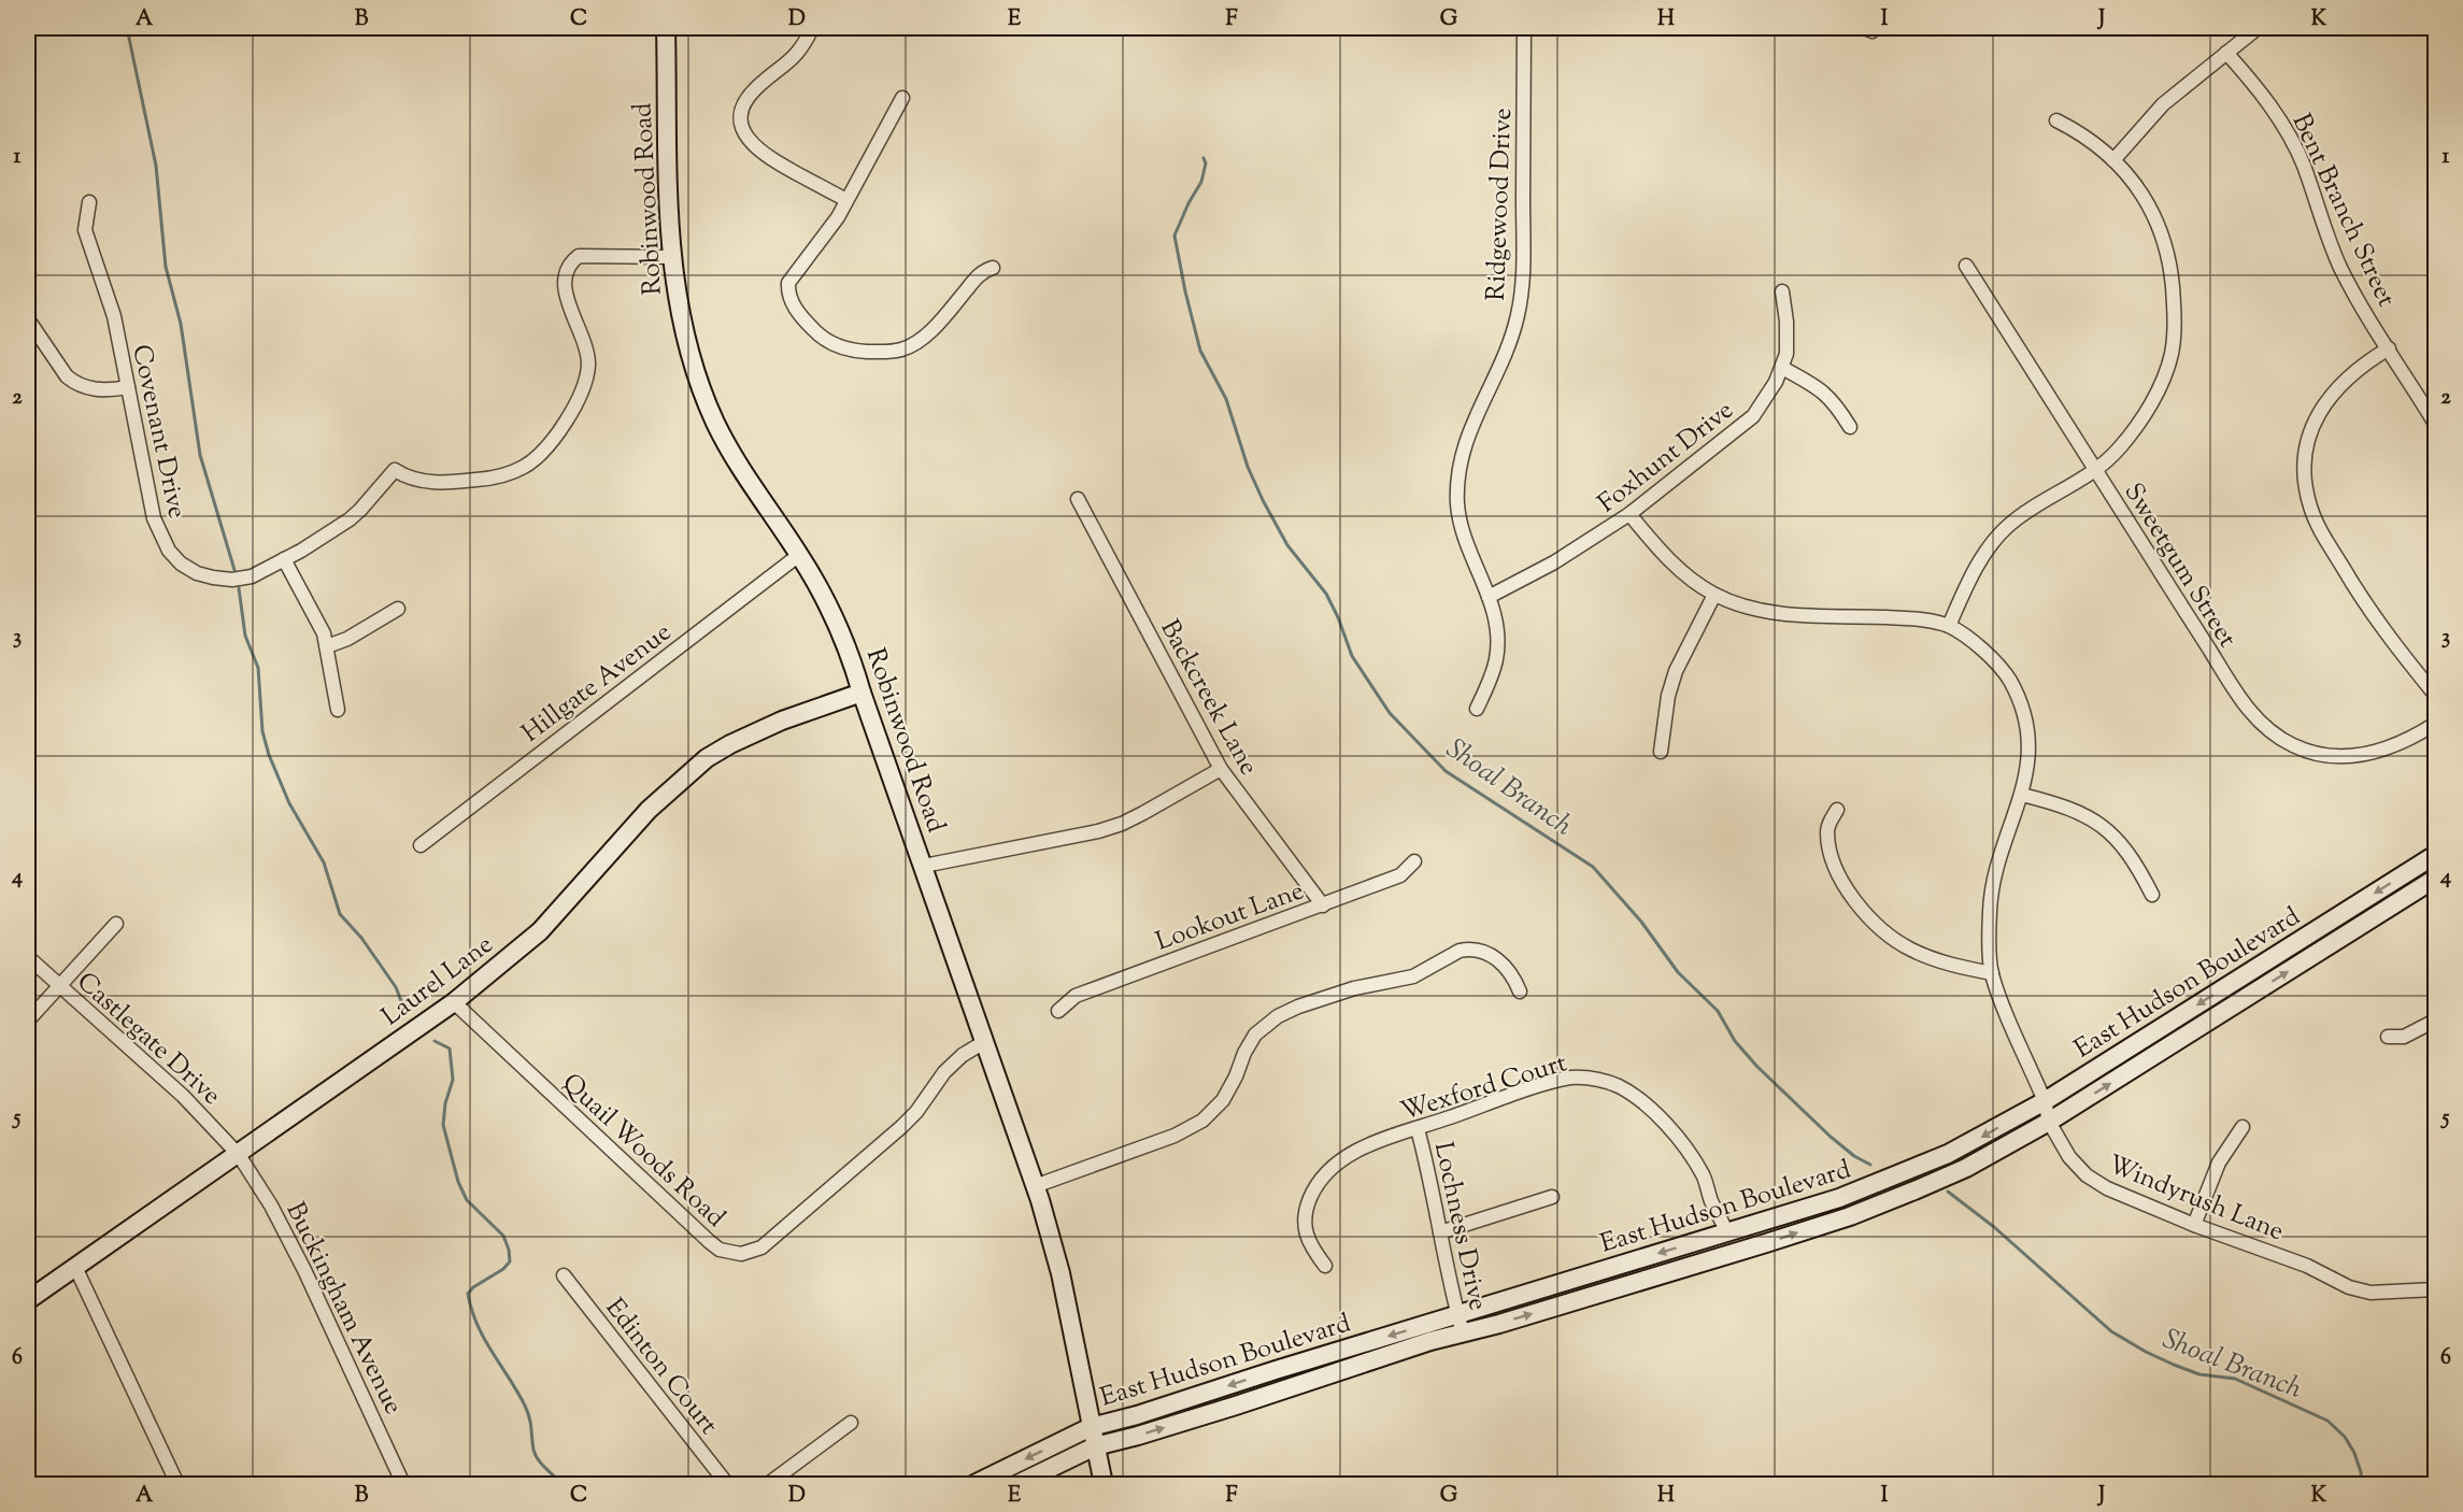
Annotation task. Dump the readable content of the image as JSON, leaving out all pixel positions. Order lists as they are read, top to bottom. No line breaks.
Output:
{"streets":{"main road":["Robinwood Road","Laurel Lane","East Hudson Boulevard"],"street":["Ridgewood Drive","Bent Branch Street","Covenant Drive","Foxhunt Drive","Sweetgum Street","Hillgate Avenue","Backcreek Lane","Lookout Lane","Castlegate Drive","Wexford Court","Quail Woods Road","Windyrush Lane","Lochness Drive","Buckingham Avenue","Edinton Court"]},"crossings":[["Robinwood Road","Covenant Drive"],["Robinwood Road","Hillgate Avenue"],["Robinwood Road","Laurel Lane"],["Robinwood Road","East Hudson Boulevard"],["Robinwood Road","Quail Woods Road"],["Ridgewood Drive","Foxhunt Drive"],["Foxhunt Drive","Windyrush Lane"],["Backcreek Lane","Lookout Lane"],["Laurel Lane","Castlegate Drive"],["Laurel Lane","Quail Woods Road"],["Laurel Lane","Buckingham Avenue"],["East Hudson Boulevard","Wexford Court"],["East Hudson Boulevard","Windyrush Lane"],["East Hudson Boulevard","Lochness Drive"],["Castlegate Drive","Buckingham Avenue"],["Wexford Court","Lochness Drive"]],"water":["Shoal Branch"],"grid":{"columns":["A","B","C","D","E","F","G","H","I","J","K"],"rows":["1","2","3","4","5","6"]}}
